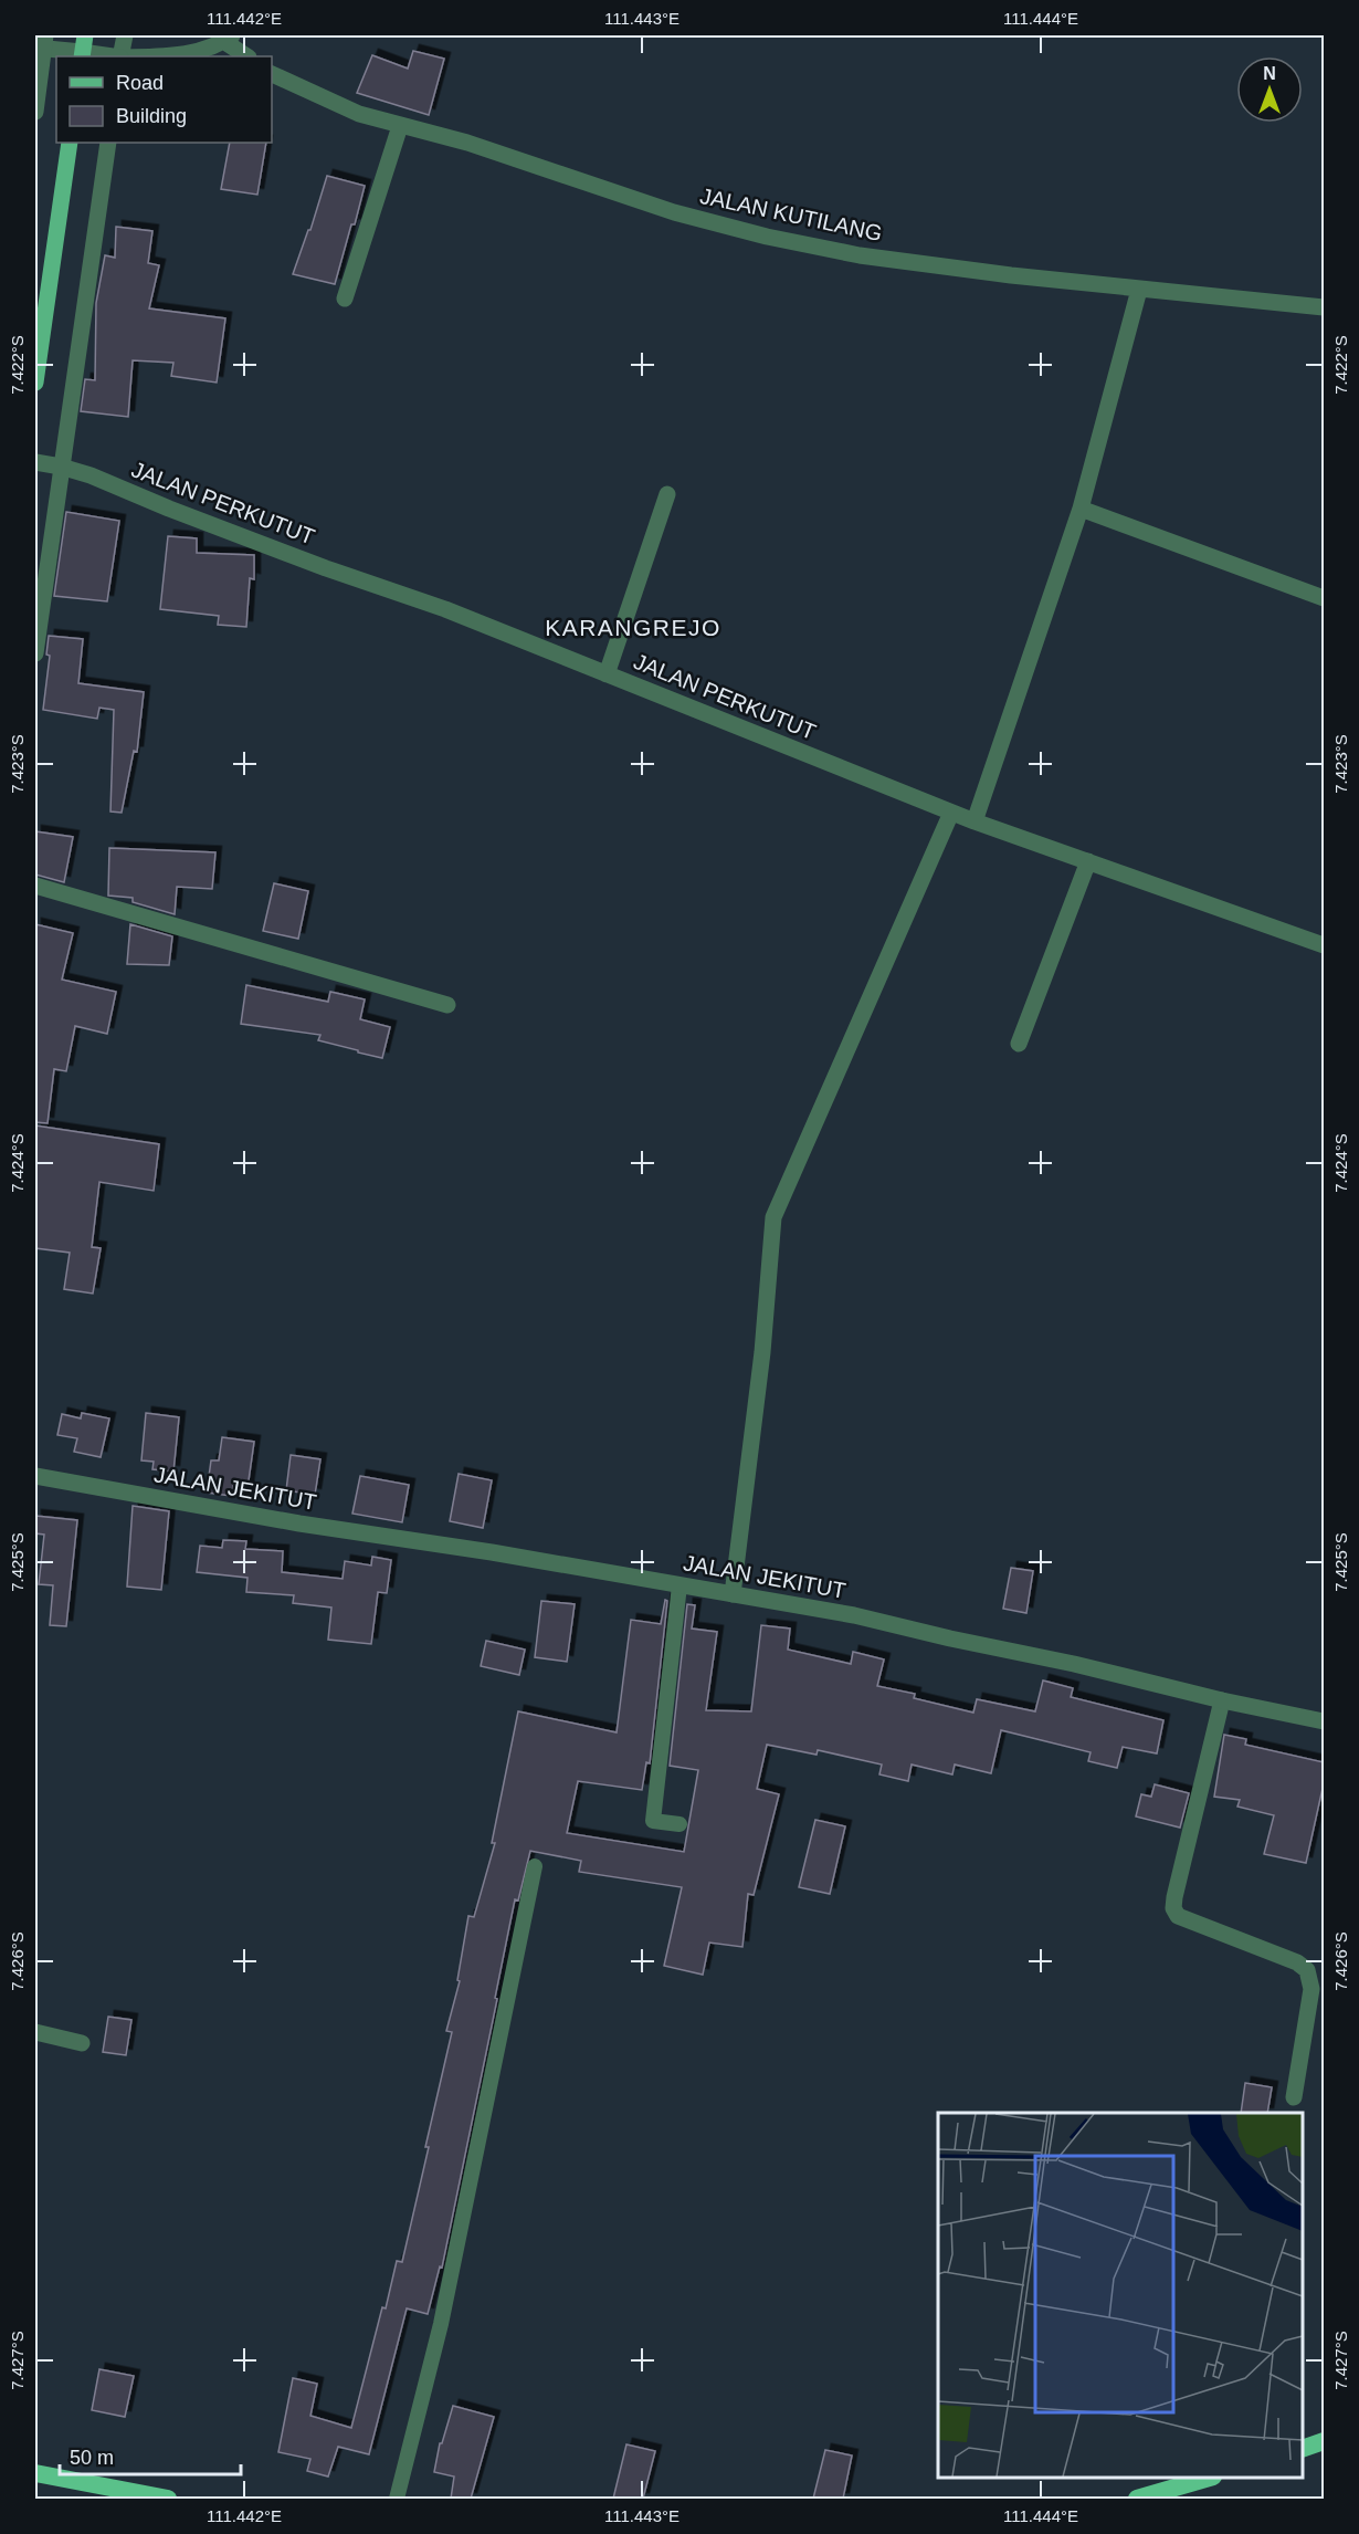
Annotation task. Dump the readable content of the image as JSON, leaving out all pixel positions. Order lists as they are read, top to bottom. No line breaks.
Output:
{"streets":{"street":["JALAN KUTILANG","JALAN PERKUTUT","JALAN JEKITUT"]},"districts":["KARANGREJO"],"legend":["Road","Building"],"scale_bar":"50 m","north":"top","coordinates":["111.442°E","111.443°E","111.444°E","7.422°S","7.423°S","7.424°S","7.425°S","7.426°S","7.427°S"]}
